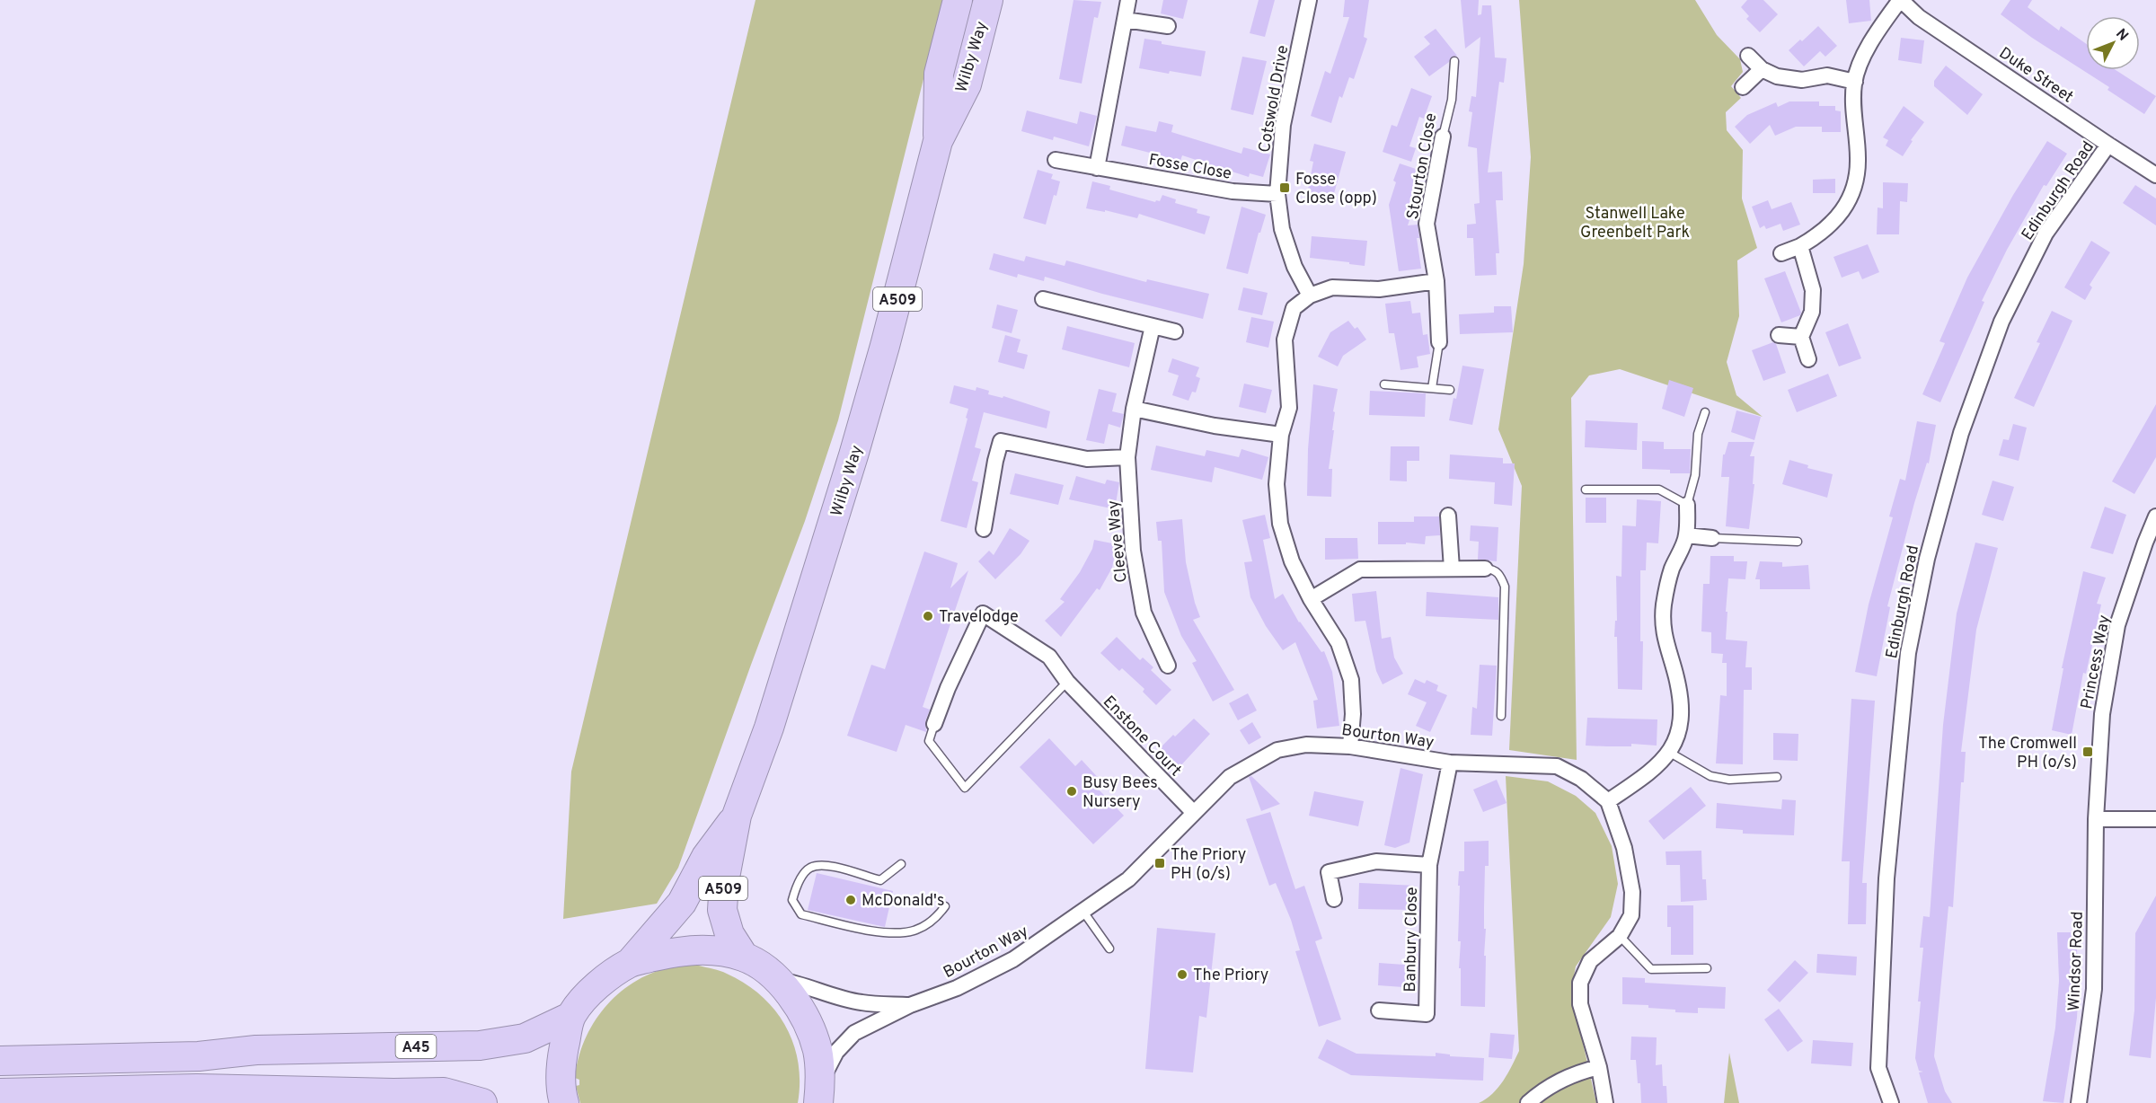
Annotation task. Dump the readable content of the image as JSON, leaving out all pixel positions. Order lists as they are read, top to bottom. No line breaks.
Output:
{"streets":{"highway":["Wilby Way","A509","A45"],"street":["Duke Street","Cotswold Drive","Fosse Close","Stourton Close","Edinburgh Road","Cleeve Way","Princess Way","Enstone Court","Bourton Way","Banbury Close","Windsor Road"]},"crossings":[["Duke Street","Edinburgh Road"],["Cotswold Drive","Fosse Close"],["Princess Way","Windsor Road"],["Enstone Court","Bourton Way"],["Bourton Way","Banbury Close"]],"parks":["Stanwell Lake Greenbelt Park"],"places":{"transit":["Fosse Close (opp)","The Cromwell PH (o/s)","The Priory PH (o/s)"],"other":["Travelodge","Busy Bees Nursery","McDonald's","The Priory"]},"north":"top right"}
